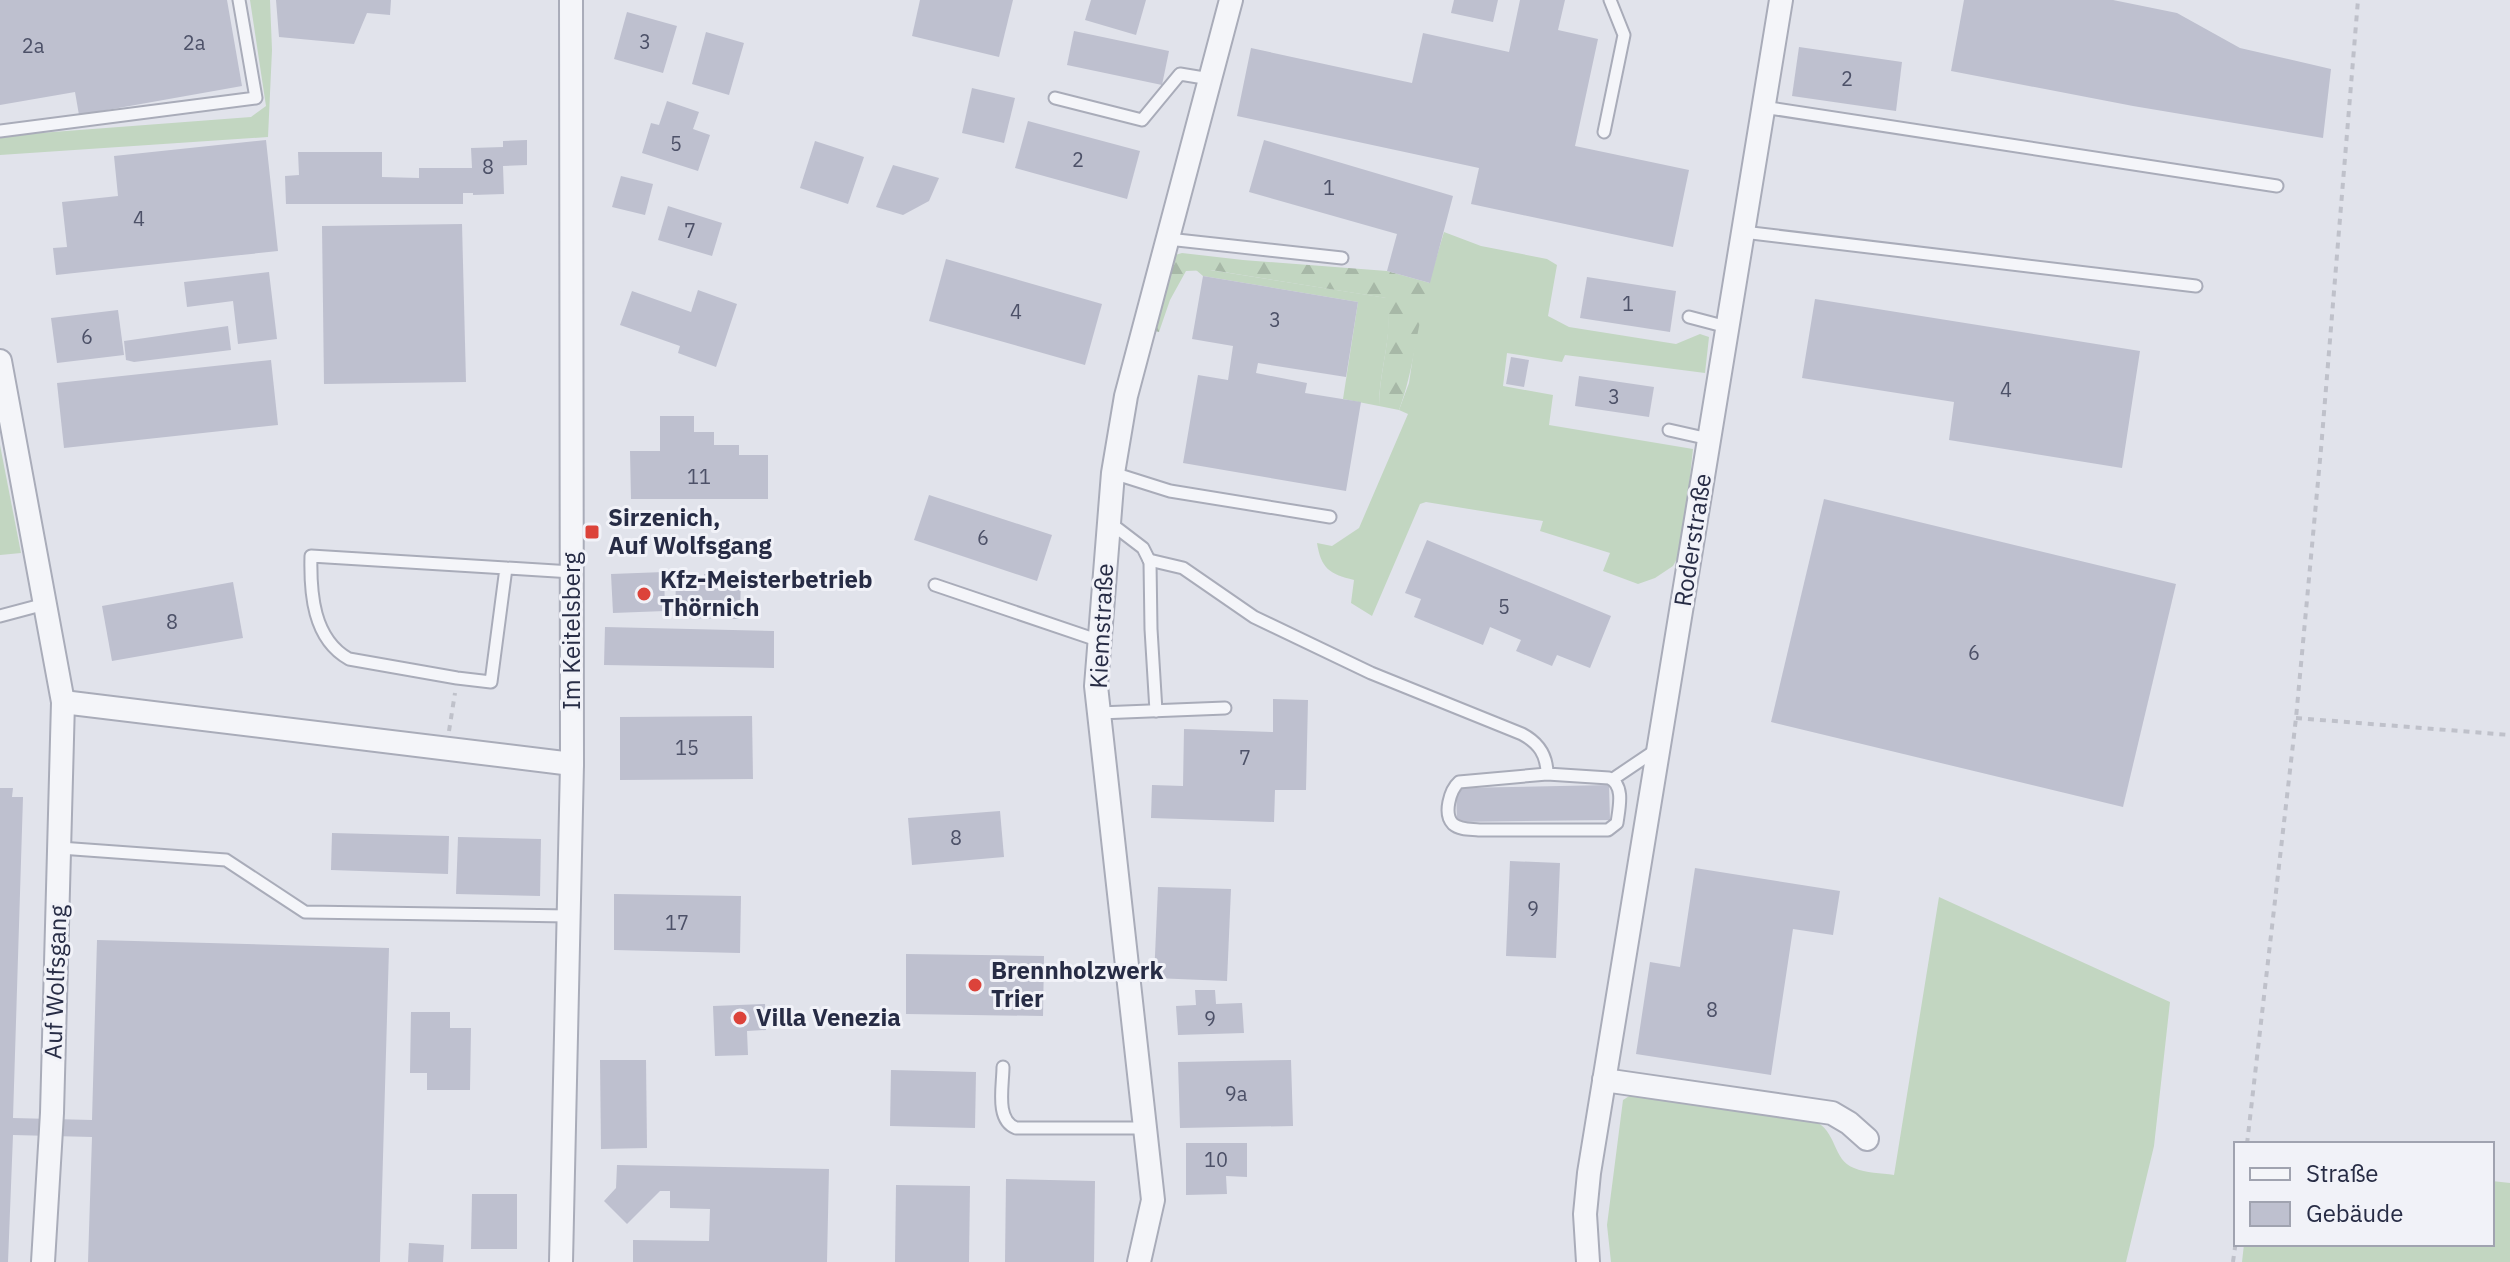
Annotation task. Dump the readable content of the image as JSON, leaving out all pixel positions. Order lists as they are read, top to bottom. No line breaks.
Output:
{"streets":{"street":["Roderstraße","Kiemstraße","Im Keitelsberg","Auf Wolfsgang"]},"places":{"transit":["Sirzenich, Auf Wolfsgang"],"other":["Kfz-Meisterbetrieb Thörnich","Brennholzwerk Trier","Villa Venezia"]},"house_numbers":["3","2a","2a","2","5","2","8","1","4","7","1","4","3","6","4","3","11","6","5","8","6","15","7","8","9","17","8","9","9a","10"],"legend":["Straße","Gebäude"]}
